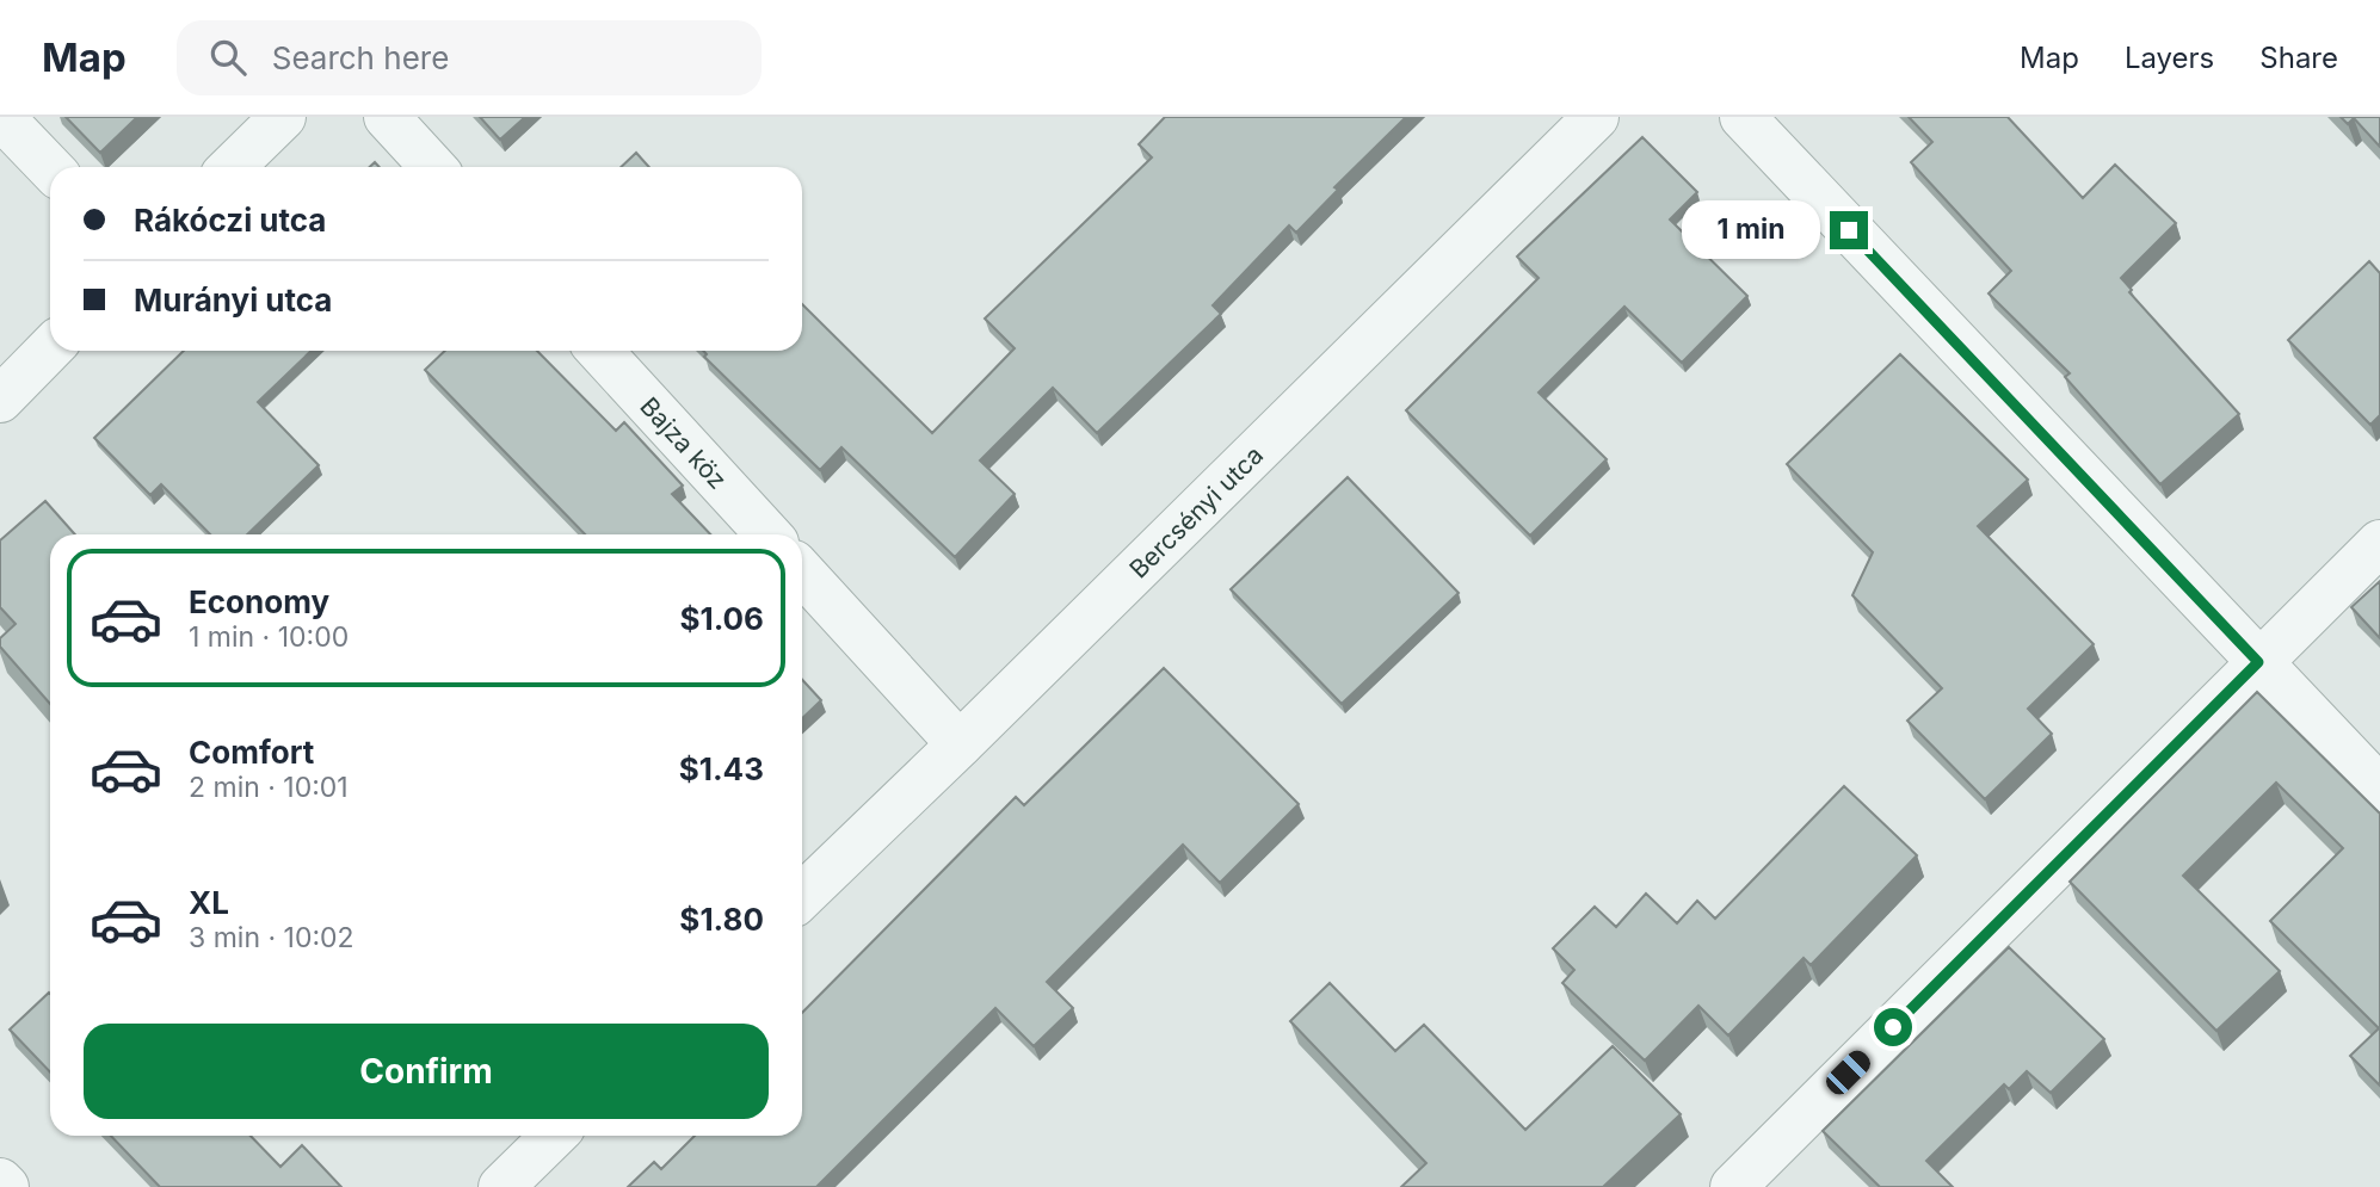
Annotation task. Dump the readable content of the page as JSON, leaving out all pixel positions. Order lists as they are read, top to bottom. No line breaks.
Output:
{"streets":{"street":["Bajza köz","Bercsényi utca"]},"page":{"header":"Map","search":"Search here","nav":["Map","Layers","Share"],"banner":["Rákóczi utca","Murányi utca"],"bubble":"1 min","list":[{"name":"Economy","note":"1 min · 10:00","value":"$1.06"},{"name":"Comfort","note":"2 min · 10:01","value":"$1.43"},{"name":"XL","note":"3 min · 10:02","value":"$1.80"}],"buttons":"Confirm"}}
